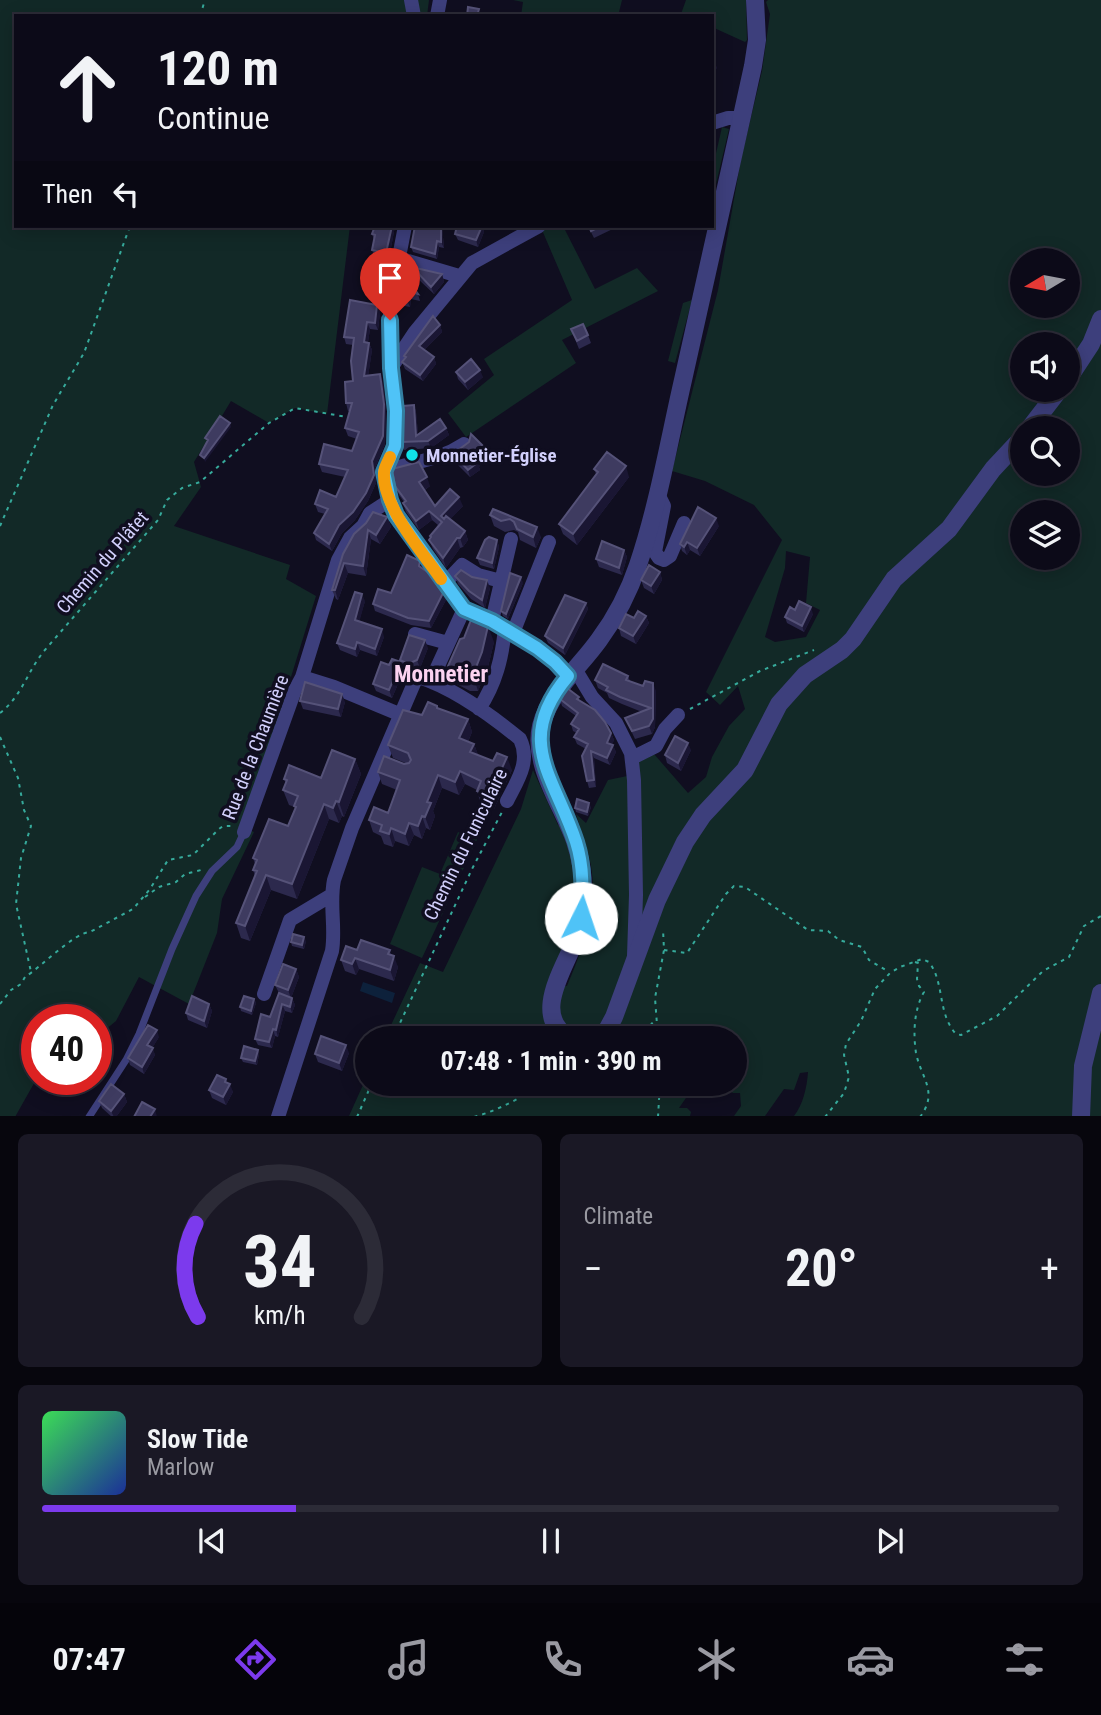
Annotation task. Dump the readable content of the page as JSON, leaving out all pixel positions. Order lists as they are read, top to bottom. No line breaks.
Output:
{"streets":{"street":["Rue de la Chaumière","Chemin du Funiculaire"],"path":["Chemin du Plâtet"]},"districts":["Monnetier"],"places":["Monnetier-Église"],"north":"left","page":{"turn":["120 m","Continue"],"then":"Then","limit":"40","trip":"07:48 · 1 min · 390 m","tile":"Climate","heat":["−","20°","+"],"song":["Slow Tide","Marlow"],"tabs":"07:47","gauge":["34","km/h"]}}
